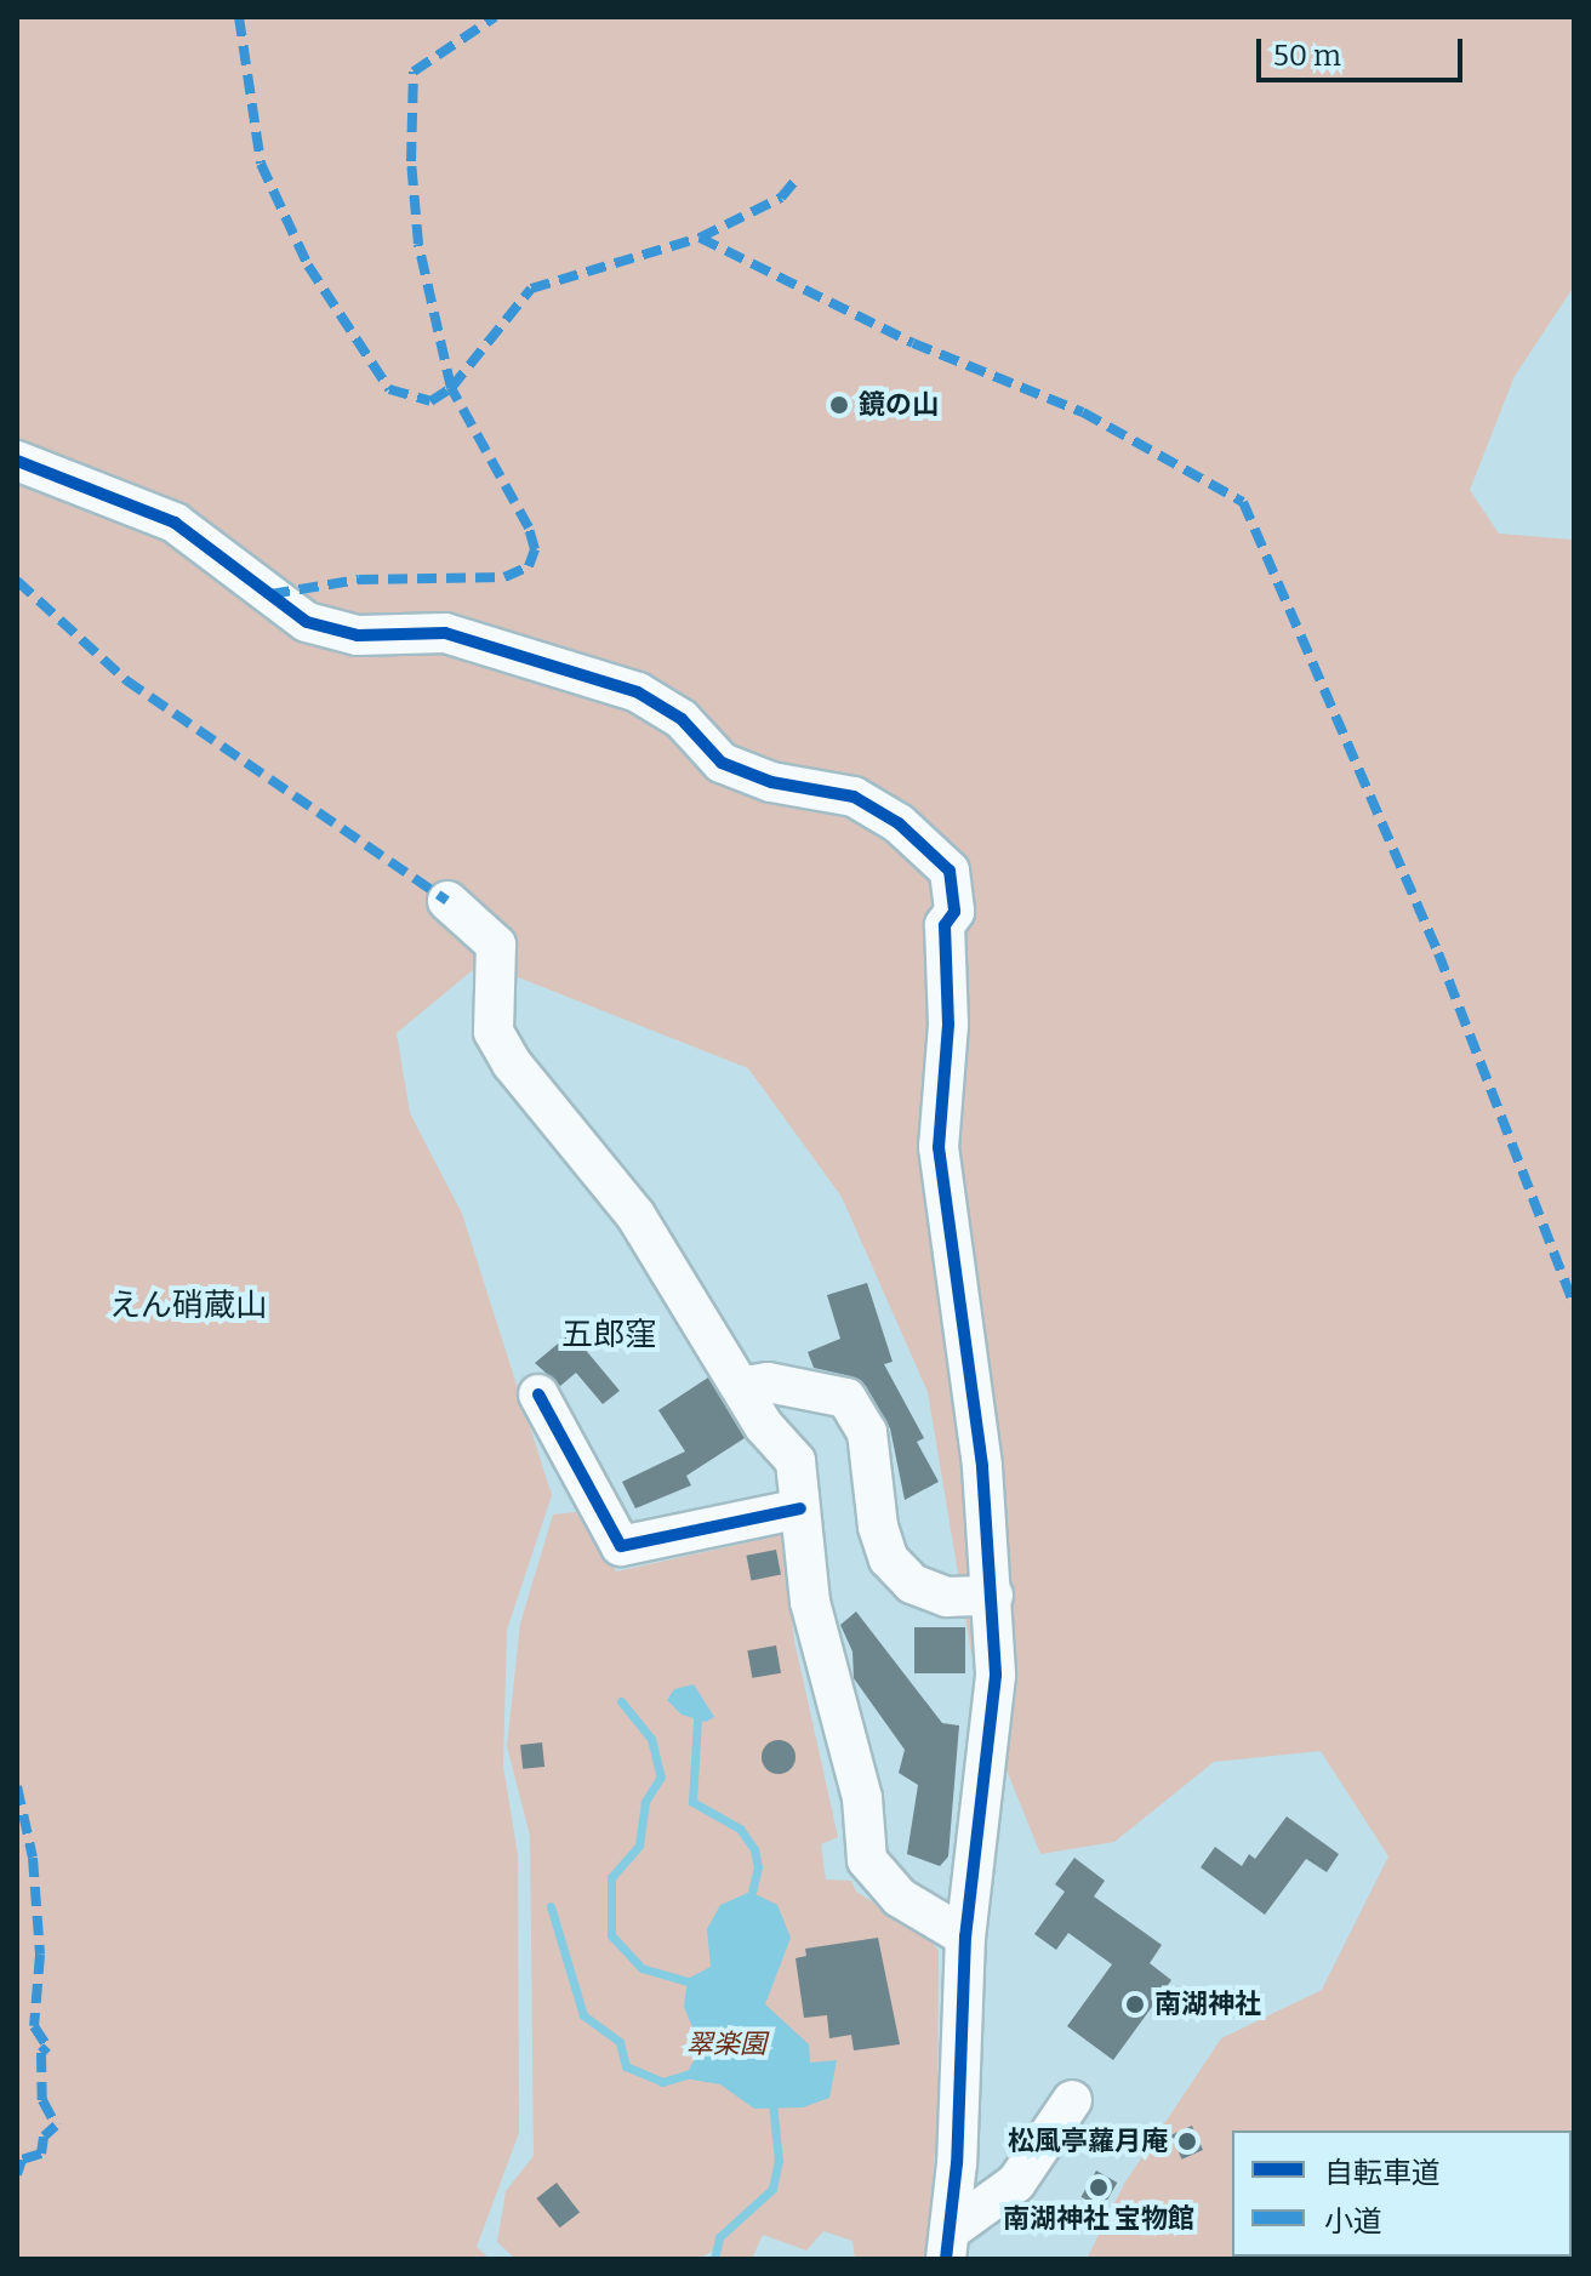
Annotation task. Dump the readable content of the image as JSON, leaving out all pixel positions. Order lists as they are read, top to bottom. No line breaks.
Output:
{"districts":["えん硝蔵山","五郎窪"],"parks":["翠楽園"],"places":["鏡の山","南湖神社","松風亭蘿月庵","南湖神社 宝物館"],"legend":["自転車道","小道"],"scale_bar":"50 m"}
